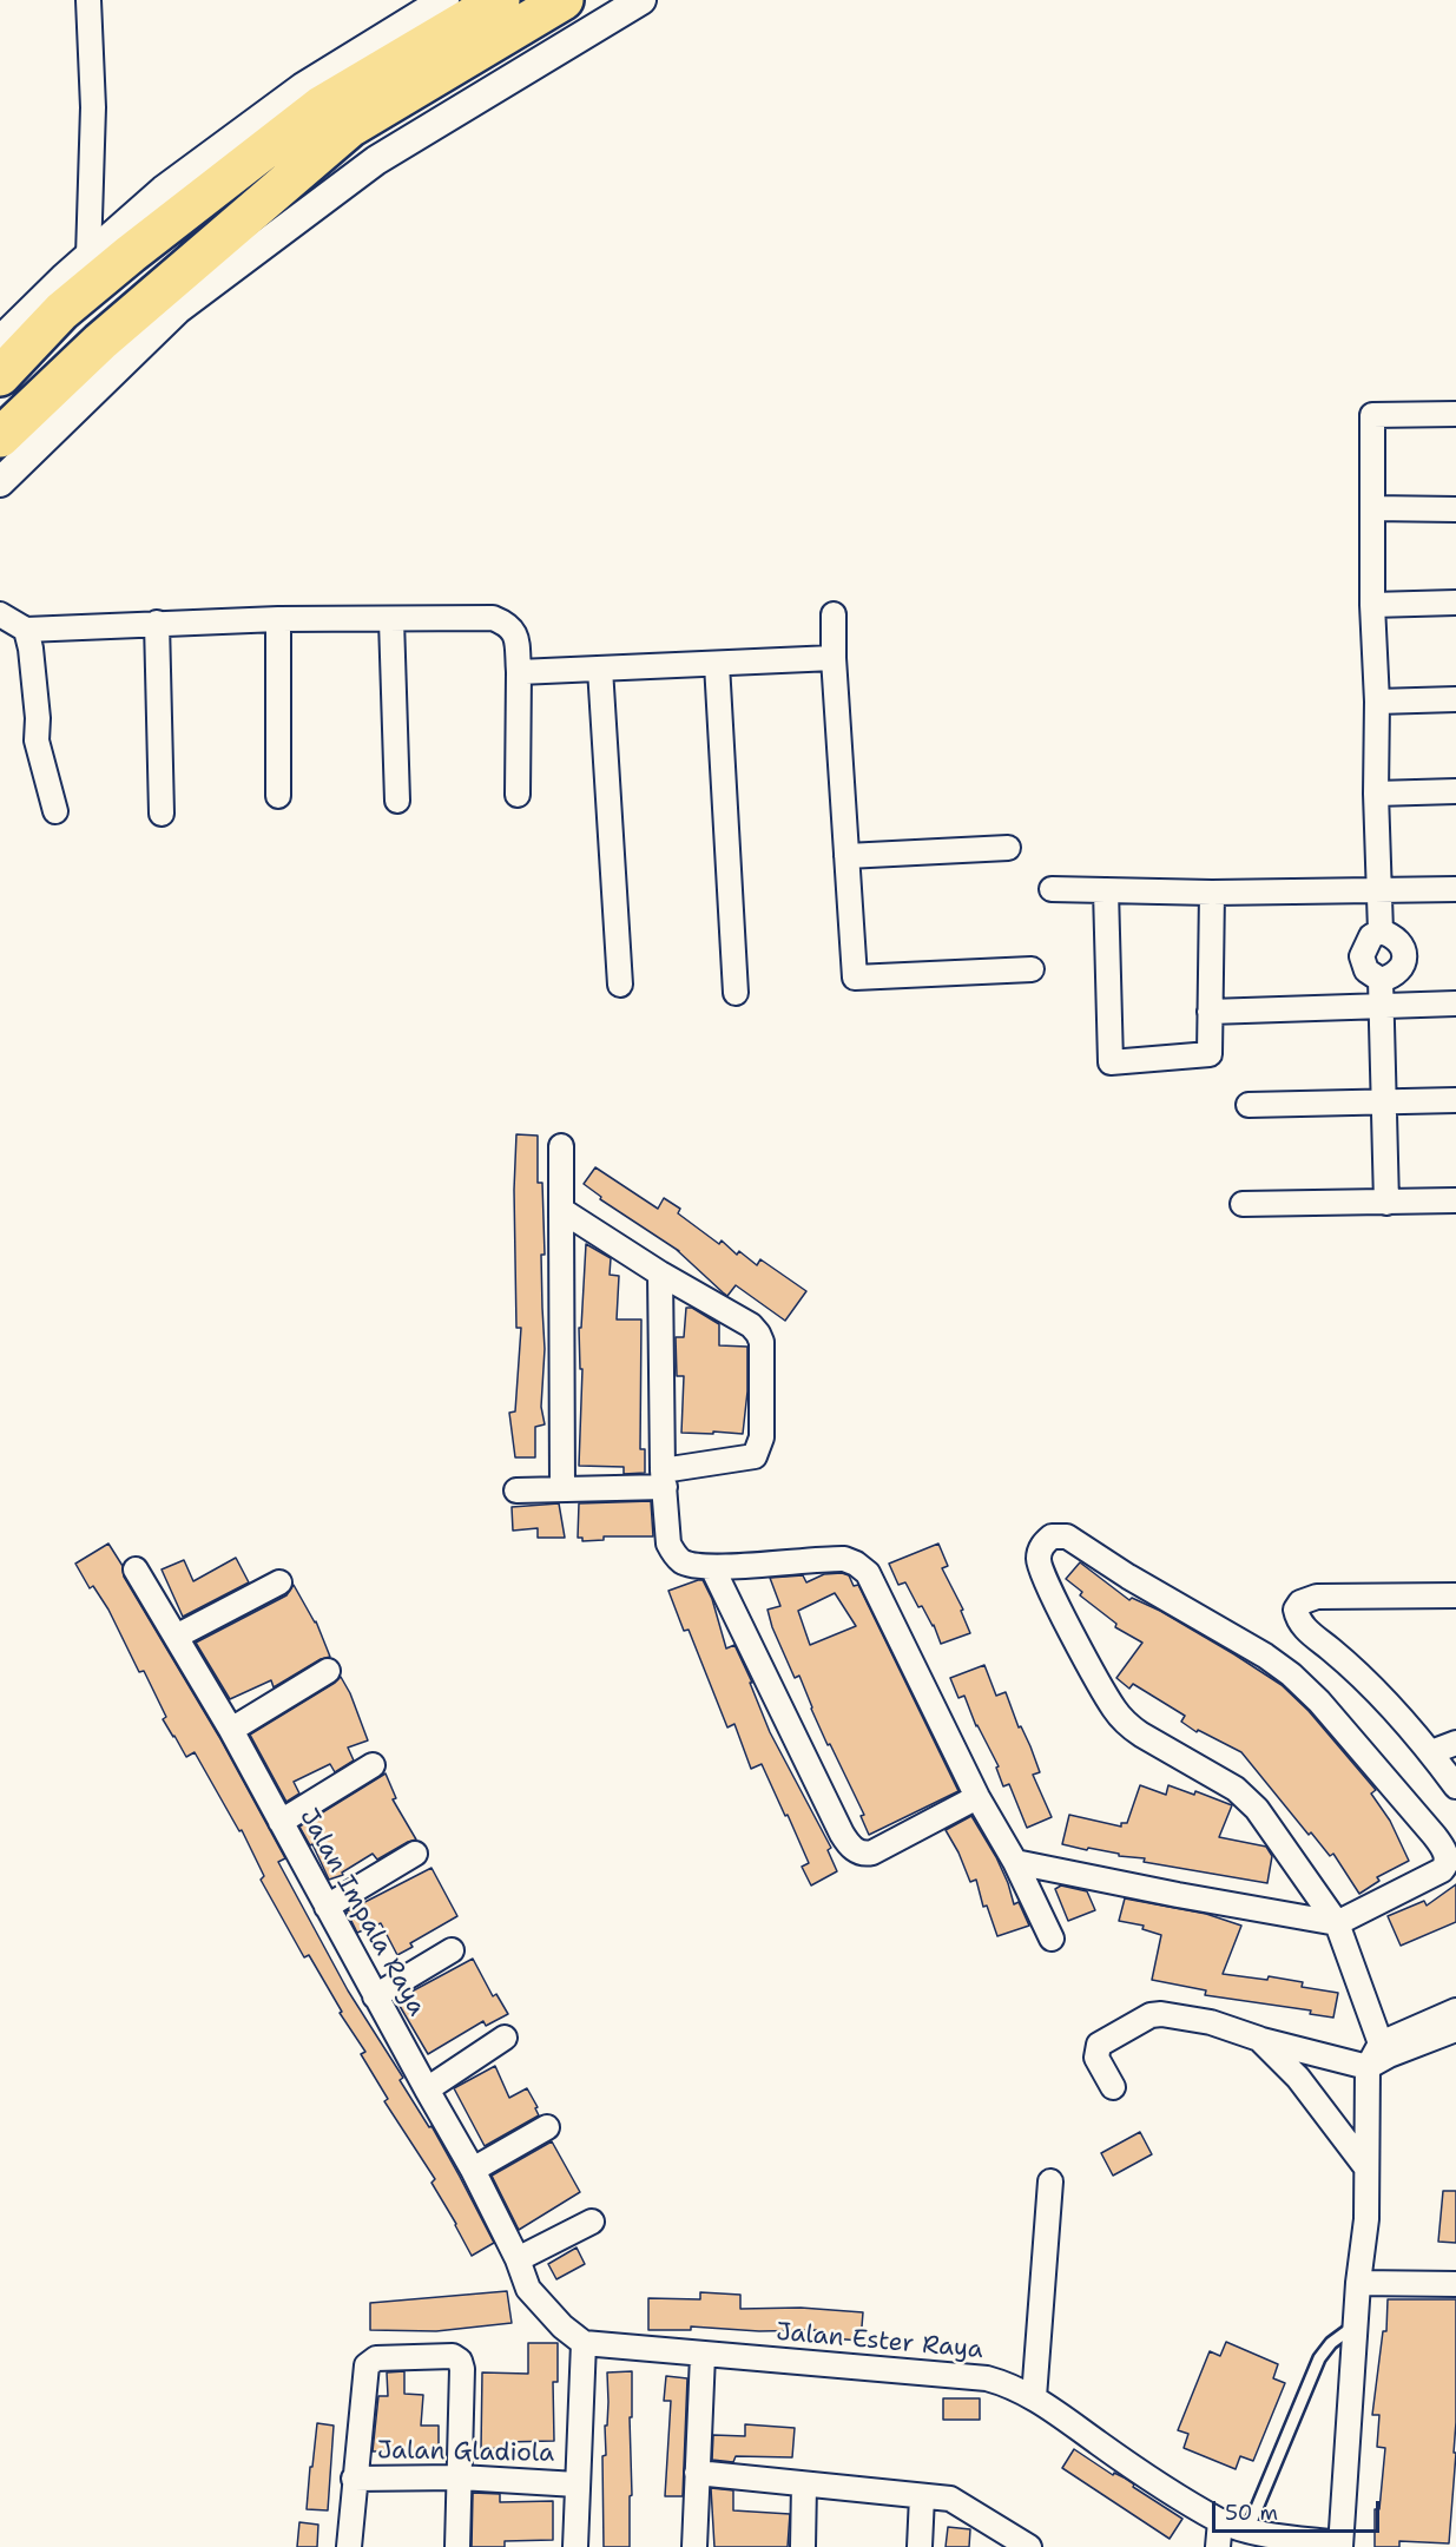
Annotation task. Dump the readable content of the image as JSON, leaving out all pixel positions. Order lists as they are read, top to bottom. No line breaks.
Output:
{"streets":{"street":["Jalan Impala Raya","Jalan Ester Raya","Jalan Gladiola"]},"crossings":[["Jalan Impala Raya","Jalan Ester Raya"]],"scale_bar":"50 m"}
